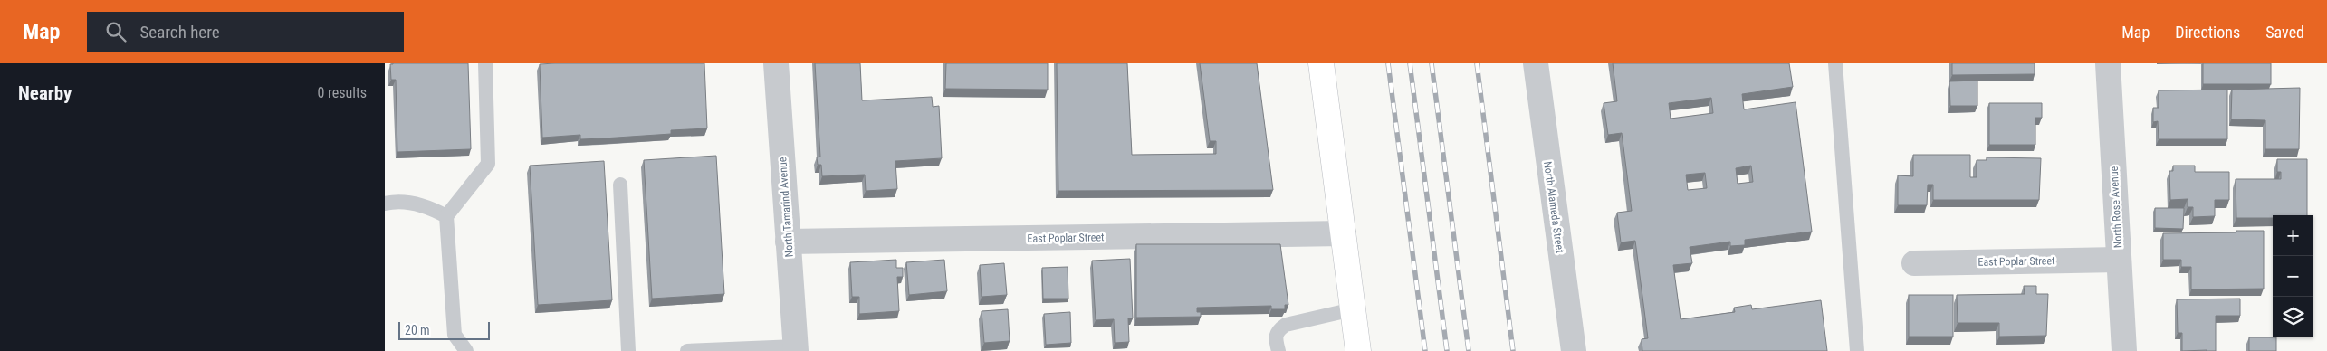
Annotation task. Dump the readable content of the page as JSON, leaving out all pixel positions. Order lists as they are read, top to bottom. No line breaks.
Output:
{"streets":{"street":["North Tamarind Avenue","North Alameda Street","North Rose Avenue","East Poplar Street"]},"crossings":[["North Tamarind Avenue","East Poplar Street"],["North Rose Avenue","East Poplar Street"]],"scale_bar":"20 m","page":{"header":"Map","search":"Search here","nav":["Map","Directions","Saved"],"heading":["Nearby","0 results"],"map_buttons":["+","−"],"scale":"20 m"}}
